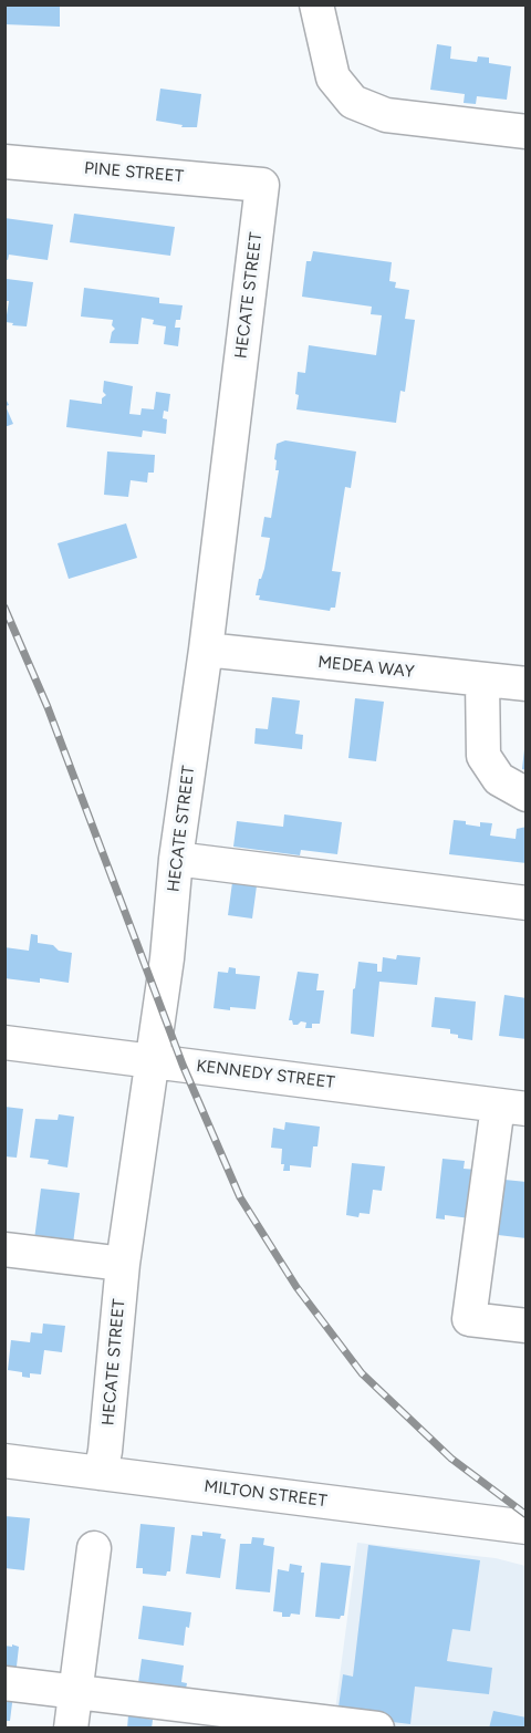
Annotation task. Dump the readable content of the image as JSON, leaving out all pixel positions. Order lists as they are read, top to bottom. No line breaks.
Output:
{"streets":{"street":["PINE STREET","HECATE STREET","MEDEA WAY","KENNEDY STREET","MILTON STREET"]},"crossings":[["PINE STREET","HECATE STREET"],["HECATE STREET","MEDEA WAY"],["HECATE STREET","KENNEDY STREET"],["HECATE STREET","MILTON STREET"]]}
